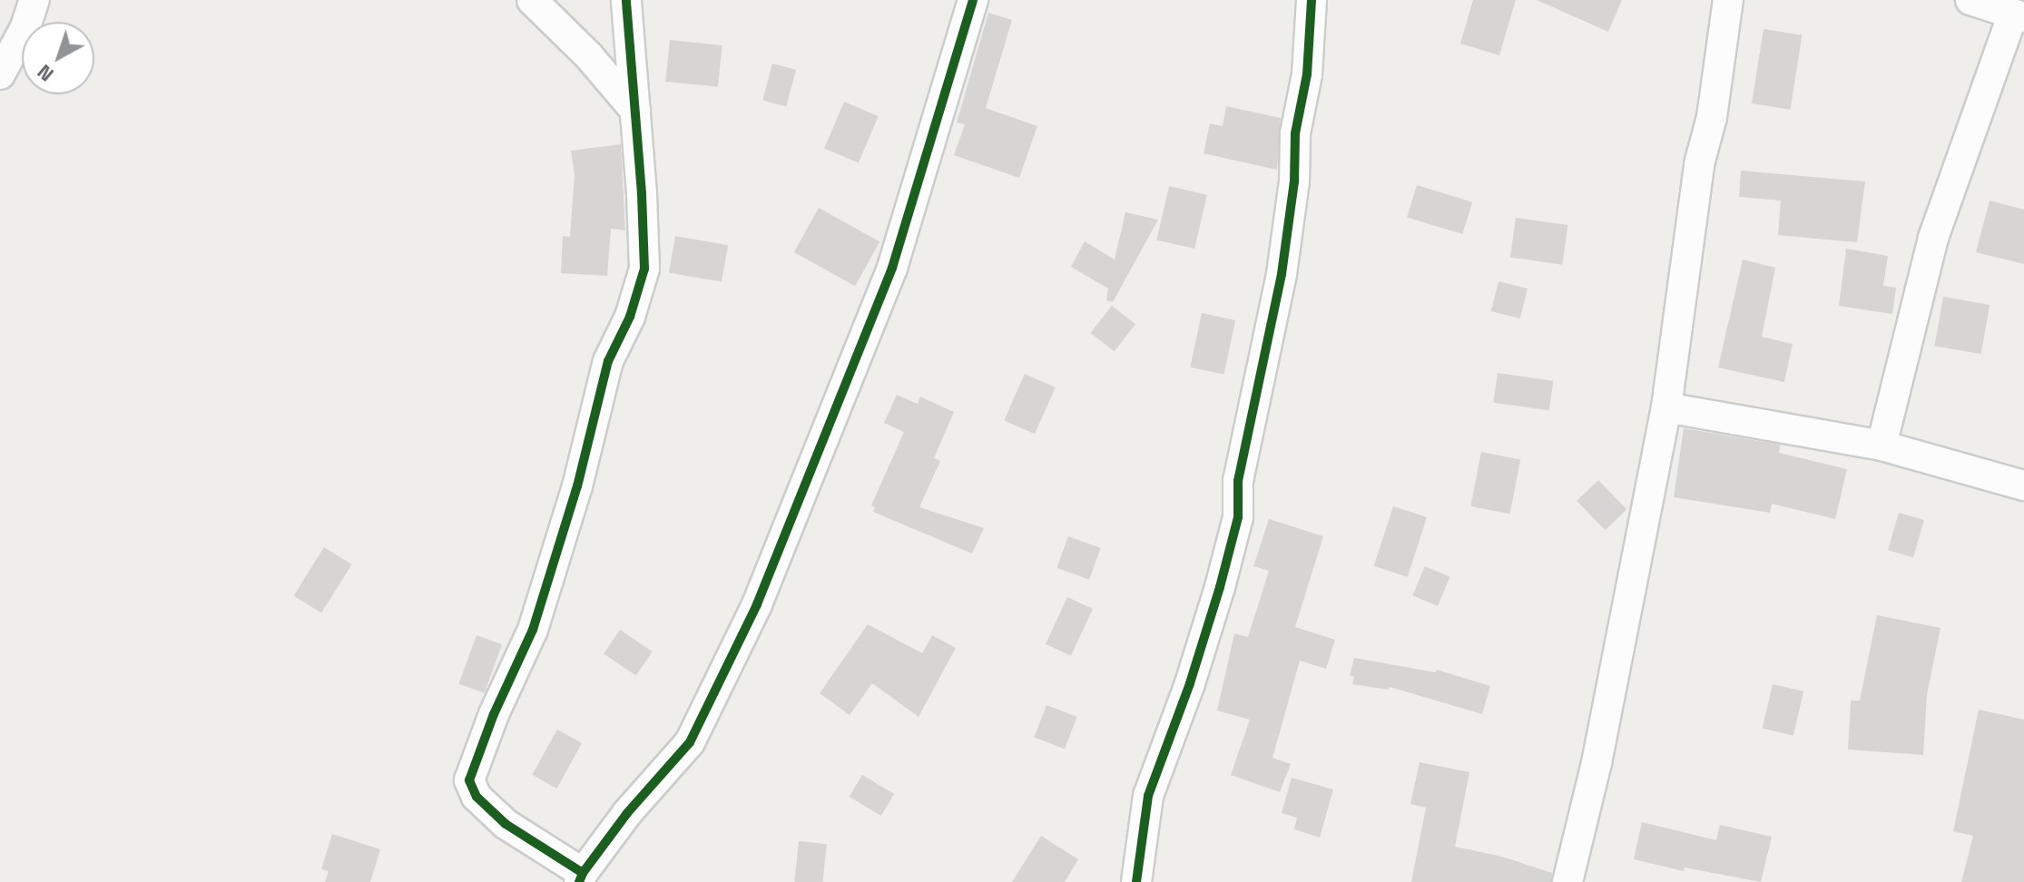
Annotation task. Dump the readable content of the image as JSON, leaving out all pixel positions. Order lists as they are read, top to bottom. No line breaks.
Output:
{"north":"bottom left"}
